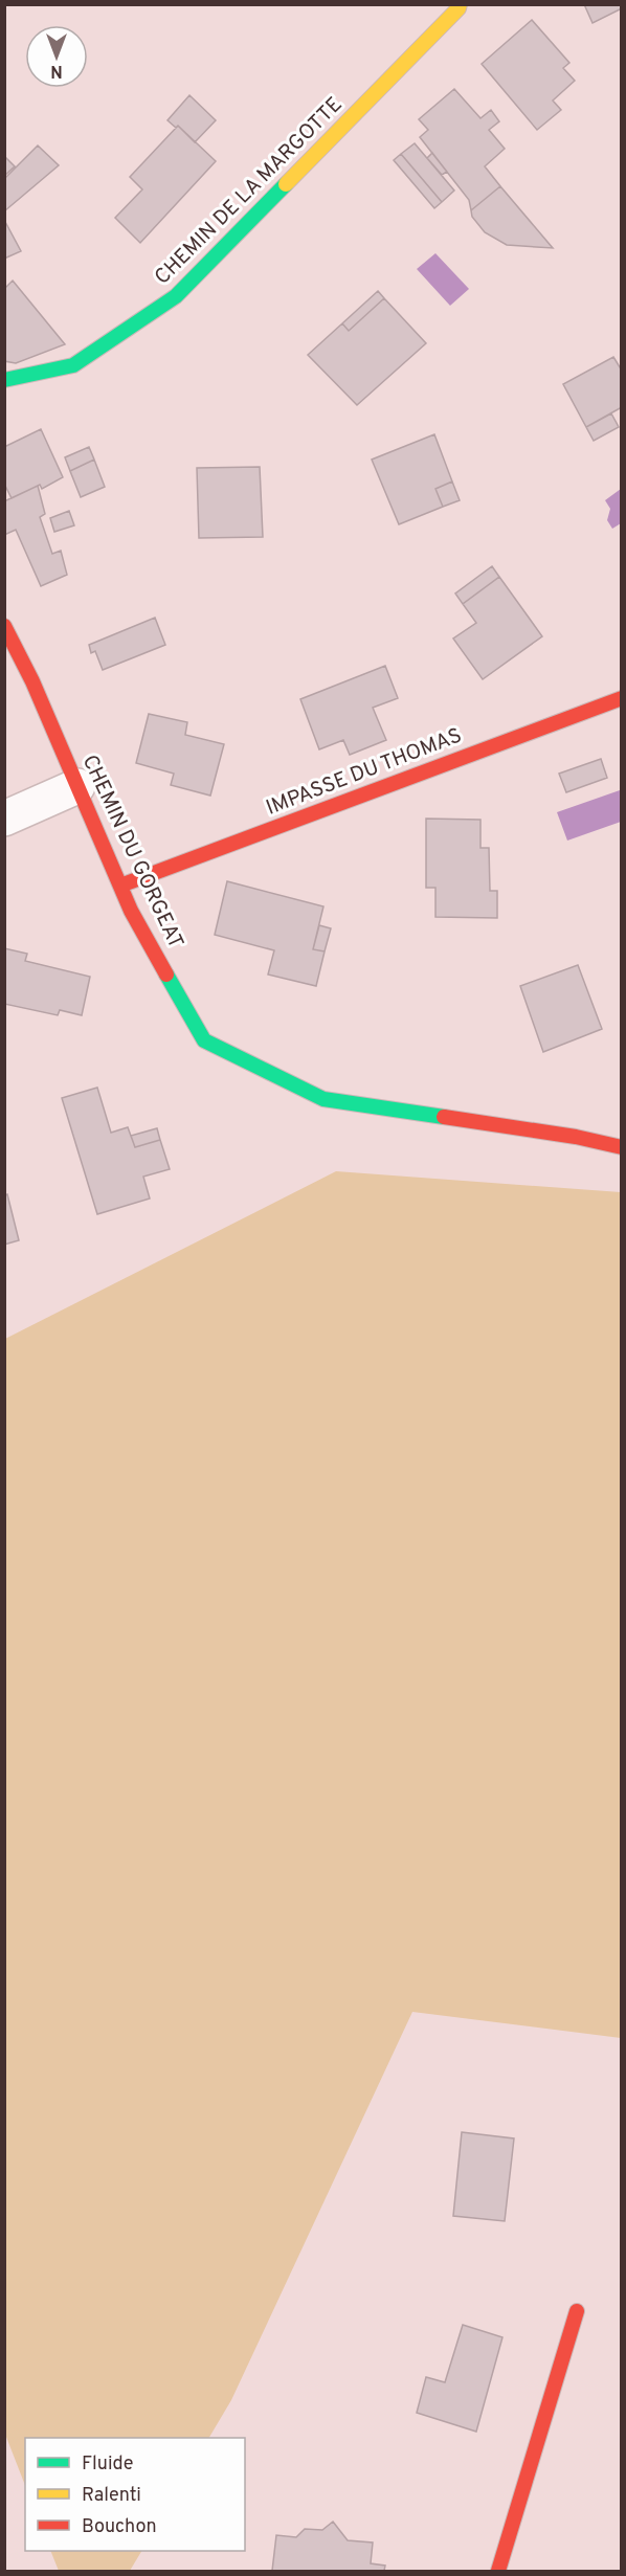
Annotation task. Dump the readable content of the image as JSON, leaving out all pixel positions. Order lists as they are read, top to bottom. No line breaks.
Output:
{"streets":{"street":["CHEMIN DE LA MARGOTTE","IMPASSE DU THOMAS","CHEMIN DU GORGEAT"]},"crossings":[["IMPASSE DU THOMAS","CHEMIN DU GORGEAT"]],"legend":["Fluide","Ralenti","Bouchon"],"north":"bottom"}
